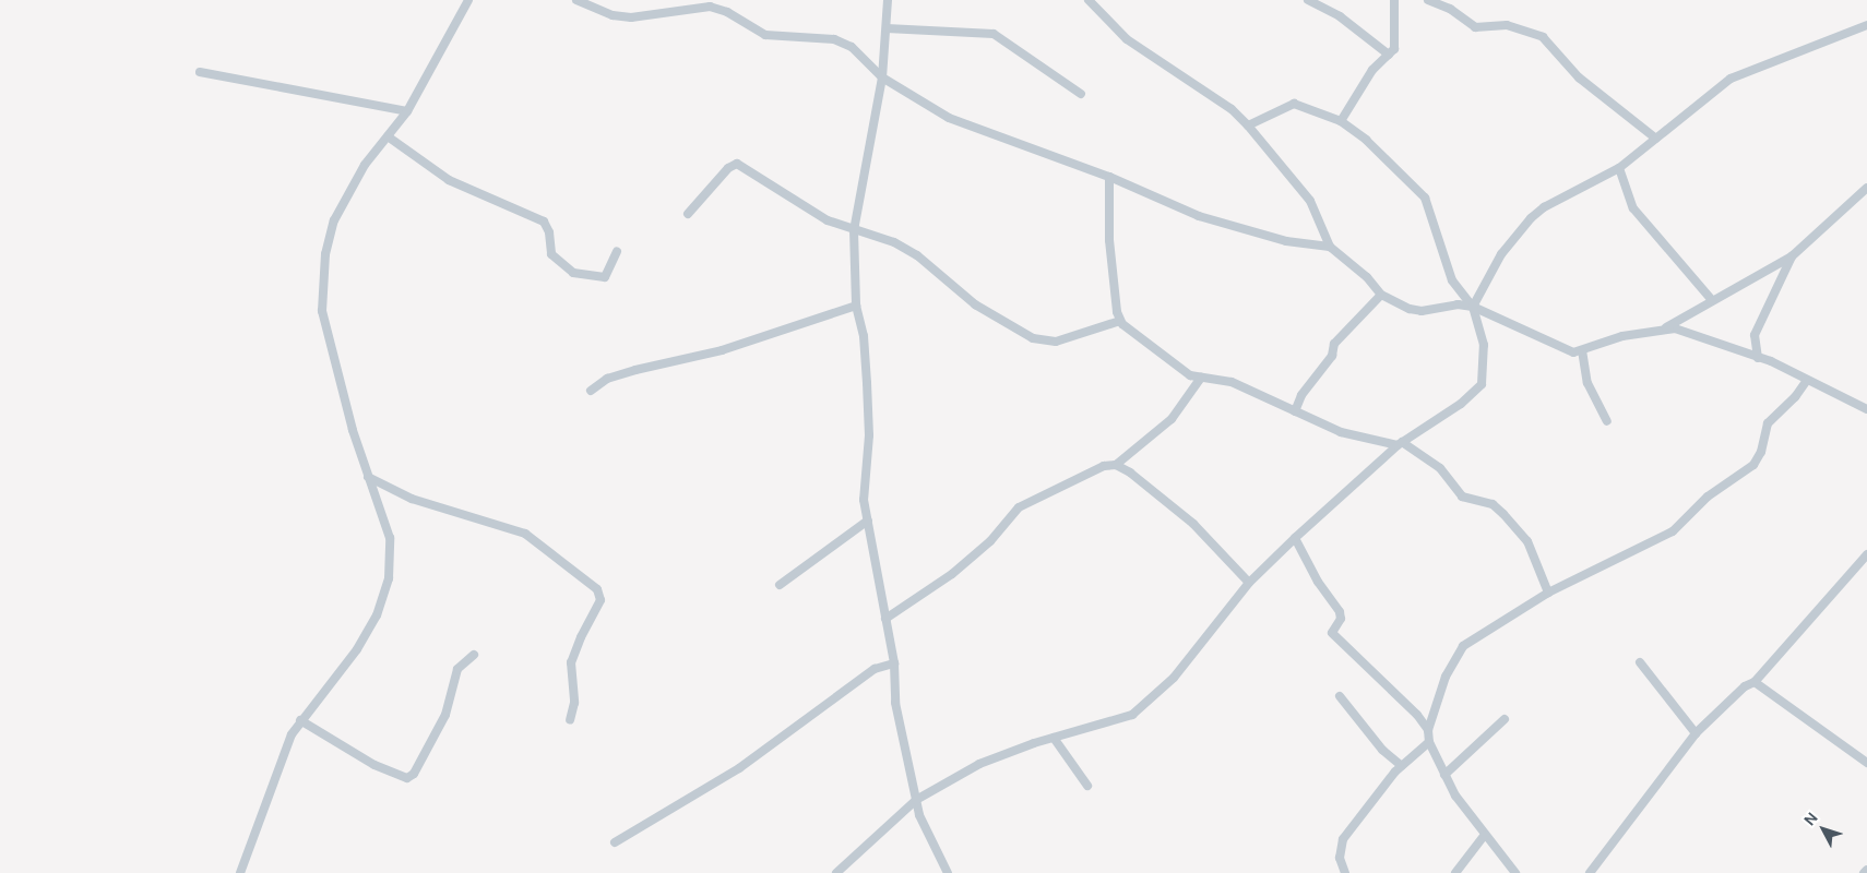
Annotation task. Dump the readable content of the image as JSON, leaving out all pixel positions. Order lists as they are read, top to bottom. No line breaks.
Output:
{"north":"top left"}
